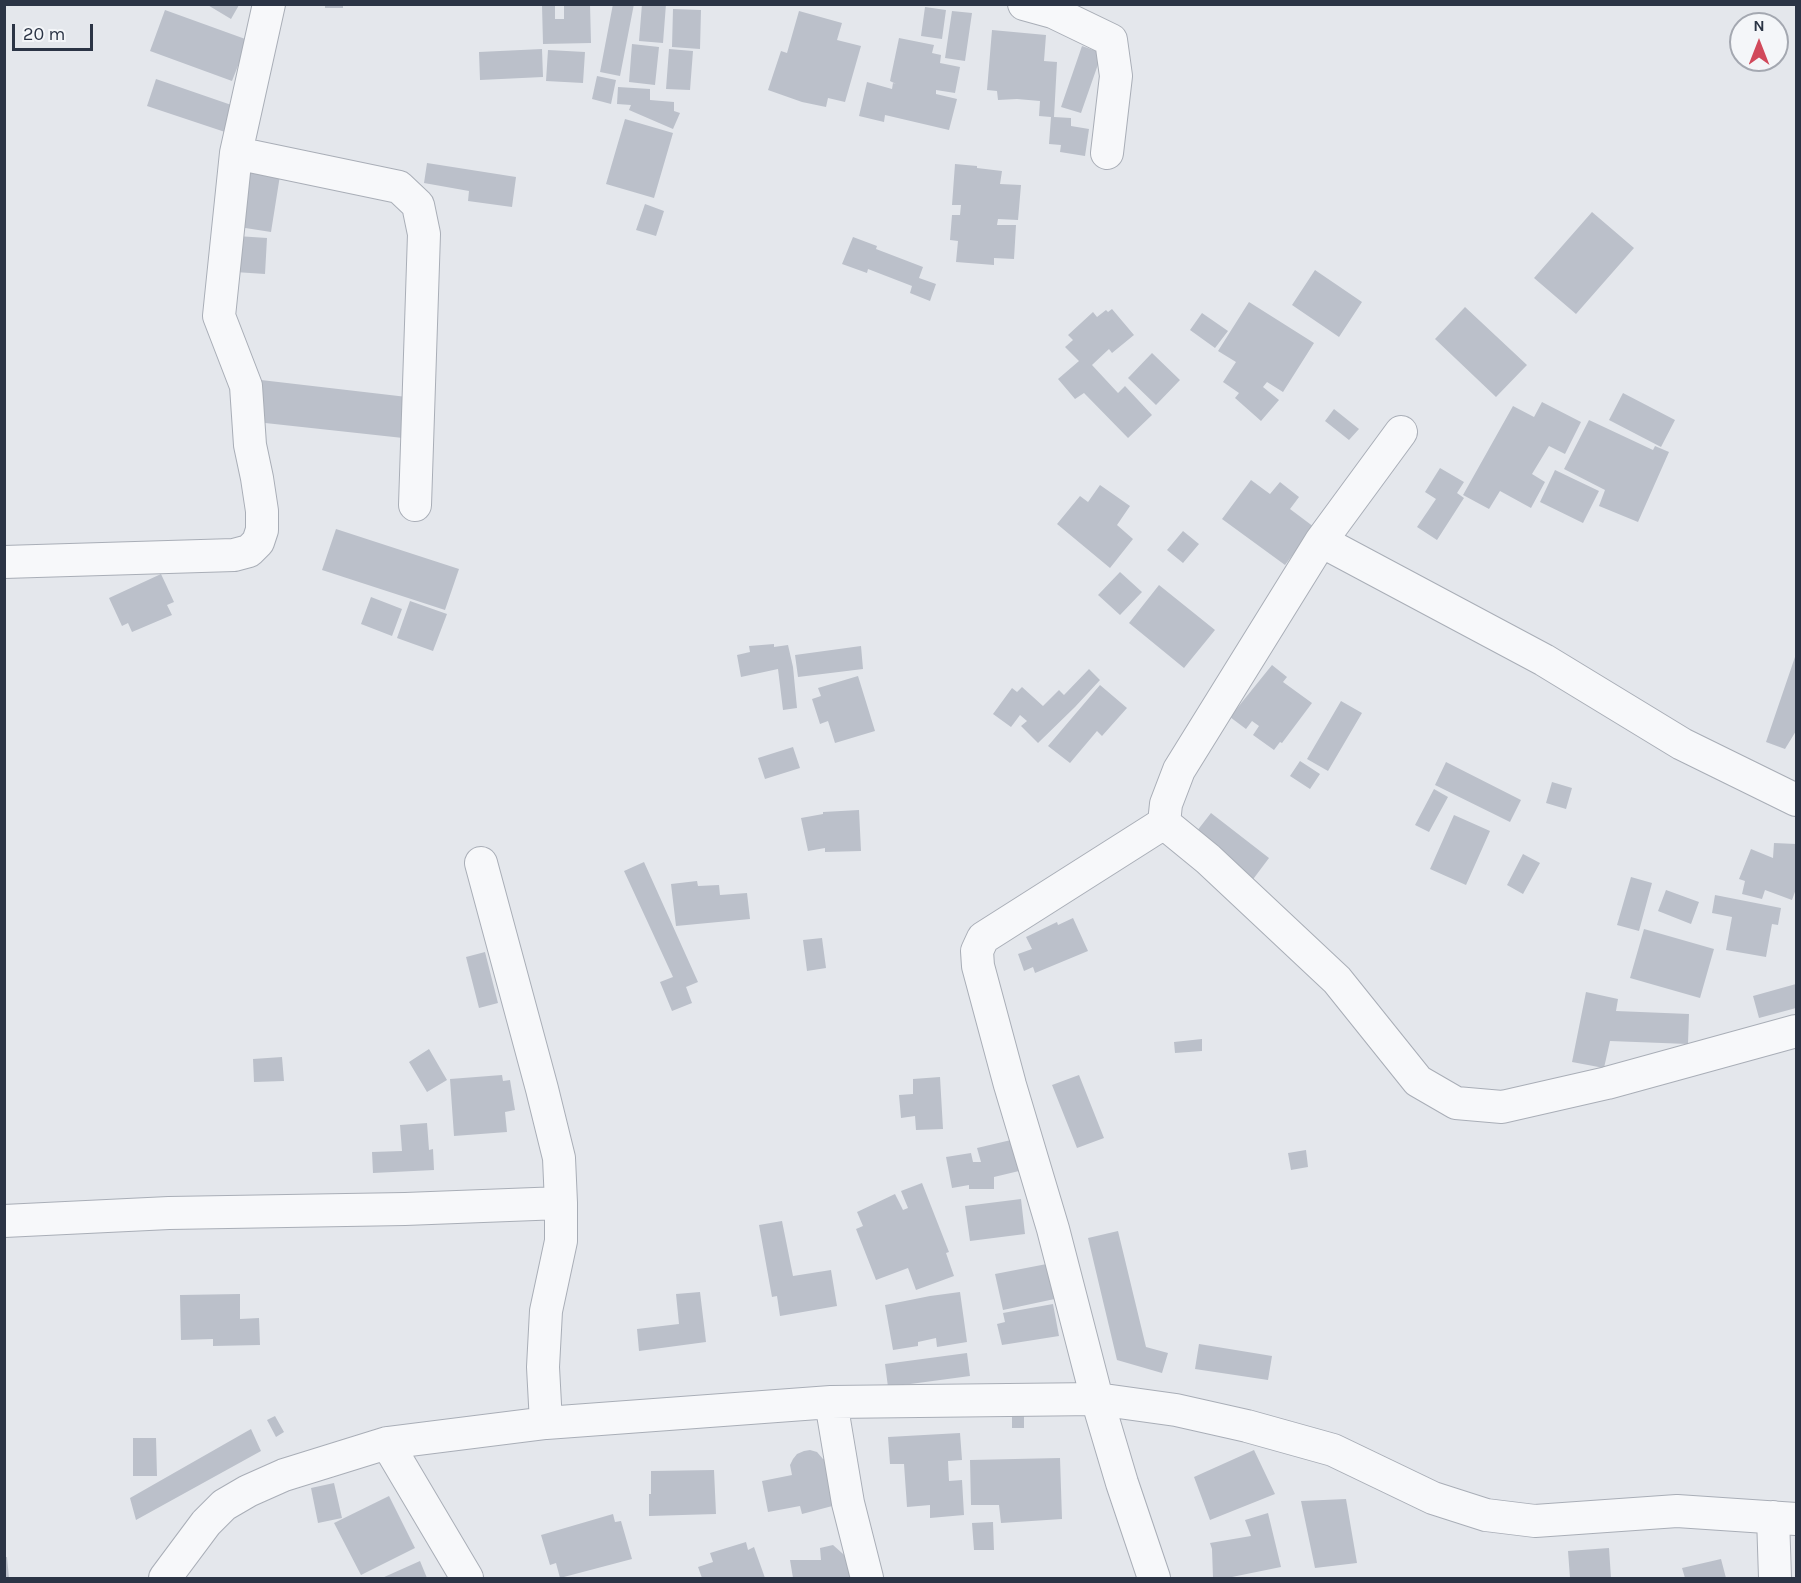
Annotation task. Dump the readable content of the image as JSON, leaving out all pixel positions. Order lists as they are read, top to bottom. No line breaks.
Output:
{"scale_bar":"20 m","north":"top"}
